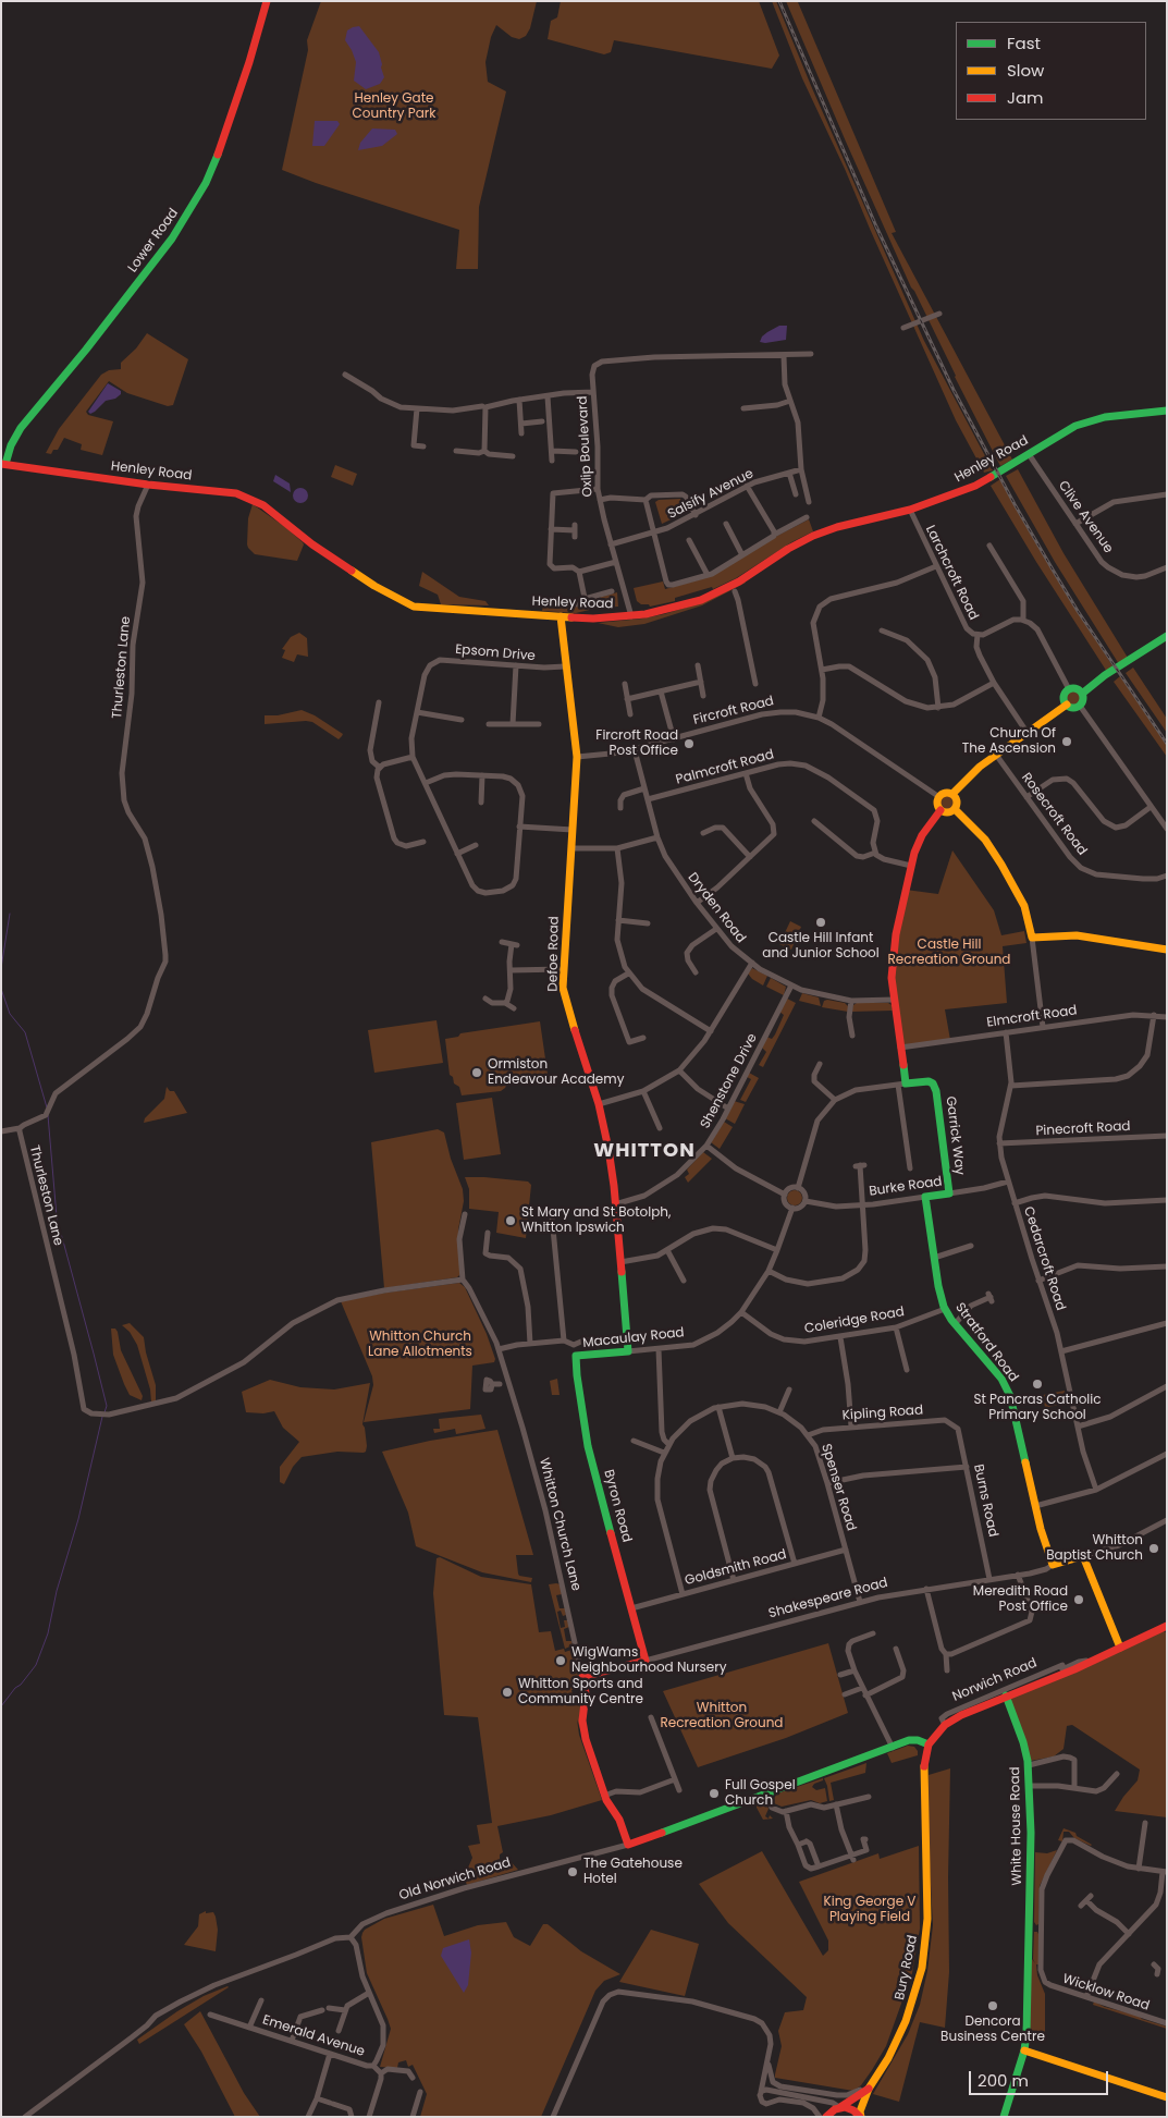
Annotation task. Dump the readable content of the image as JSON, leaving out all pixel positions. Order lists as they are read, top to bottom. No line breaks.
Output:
{"streets":{"street":["Lower Road","Oxlip Boulevard","Henley Road","Salsify Avenue","Clive Avenue","Larchcroft Road","Epsom Drive","Thurleston Lane","Fircroft Road","Palmcroft Road","Rosecroft Road","Dryden Road","Defoe Road","Elmcroft Road","Shenstone Drive","Pinecroft Road","Garrick Way","Burke Road","Cedarcroft Road","Coleridge Road","Macaulay Road","Stratford Road","Kipling Road","Spenser Road","Burns Road","Byron Road","Whitton Church Lane","Goldsmith Road","Shakespeare Road","Norwich Road","White House Road","Old Norwich Road","Bury Road","Wicklow Road","Emerald Avenue"]},"crossings":[["Lower Road","Henley Road"],["Oxlip Boulevard","Henley Road"],["Oxlip Boulevard","Salsify Avenue"],["Henley Road","Clive Avenue"],["Henley Road","Larchcroft Road"],["Henley Road","Thurleston Lane"],["Henley Road","Defoe Road"],["Epsom Drive","Defoe Road"],["Thurleston Lane","Whitton Church Lane"],["Fircroft Road","Dryden Road"],["Fircroft Road","Defoe Road"],["Palmcroft Road","Dryden Road"],["Dryden Road","Shenstone Drive"],["Defoe Road","Shenstone Drive"],["Defoe Road","Macaulay Road"],["Elmcroft Road","Cedarcroft Road"],["Pinecroft Road","Cedarcroft Road"],["Garrick Way","Burke Road"],["Burke Road","Cedarcroft Road"],["Burke Road","Macaulay Road"],["Burke Road","Stratford Road"],["Coleridge Road","Macaulay Road"],["Coleridge Road","Stratford Road"],["Macaulay Road","Byron Road"],["Macaulay Road","Whitton Church Lane"],["Stratford Road","Shakespeare Road"],["Kipling Road","Spenser Road"],["Kipling Road","Burns Road"],["Spenser Road","Goldsmith Road"],["Spenser Road","Shakespeare Road"],["Burns Road","Shakespeare Road"],["Byron Road","Goldsmith Road"],["Byron Road","Shakespeare Road"],["Whitton Church Lane","Shakespeare Road"],["Whitton Church Lane","Old Norwich Road"],["Norwich Road","White House Road"],["Norwich Road","Old Norwich Road"],["Norwich Road","Bury Road"],["White House Road","Wicklow Road"],["Old Norwich Road","Bury Road"],["Old Norwich Road","Emerald Avenue"]],"districts":["WHITTON"],"parks":["Henley Gate Country Park","Castle Hill Recreation Ground","Whitton Church Lane Allotments","Whitton Recreation Ground","King George V Playing Field"],"places":["Church Of The Ascension","Fircroft Road Post Office","Castle Hill Infant and Junior School","Ormiston Endeavour Academy","St Mary and St Botolph, Whitton Ipswich","St Pancras Catholic Primary School","Whitton Baptist Church","Meredith Road Post Office","WigWams Neighbourhood Nursery","Whitton Sports and Community Centre","Full Gospel Church","The Gatehouse Hotel","Dencora Business Centre"],"legend":["Fast","Slow","Jam"],"scale_bar":"200 m"}
